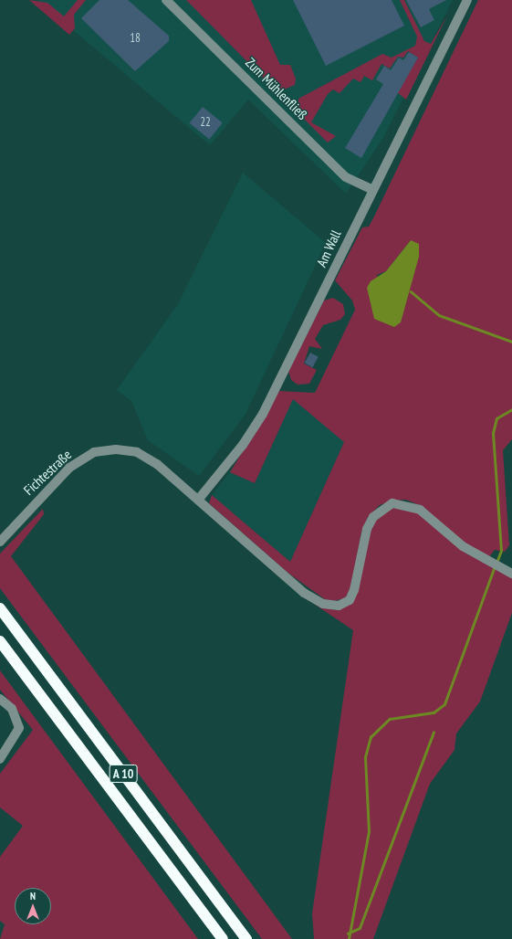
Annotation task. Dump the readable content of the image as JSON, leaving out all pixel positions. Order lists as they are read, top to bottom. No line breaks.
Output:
{"streets":{"highway":["A 10"],"street":["Zum Mühlenfließ","Am Wall","Fichtestraße"]},"crossings":[["Zum Mühlenfließ","Am Wall"],["Am Wall","Fichtestraße"]],"house_numbers":["18","22"],"north":"top"}
